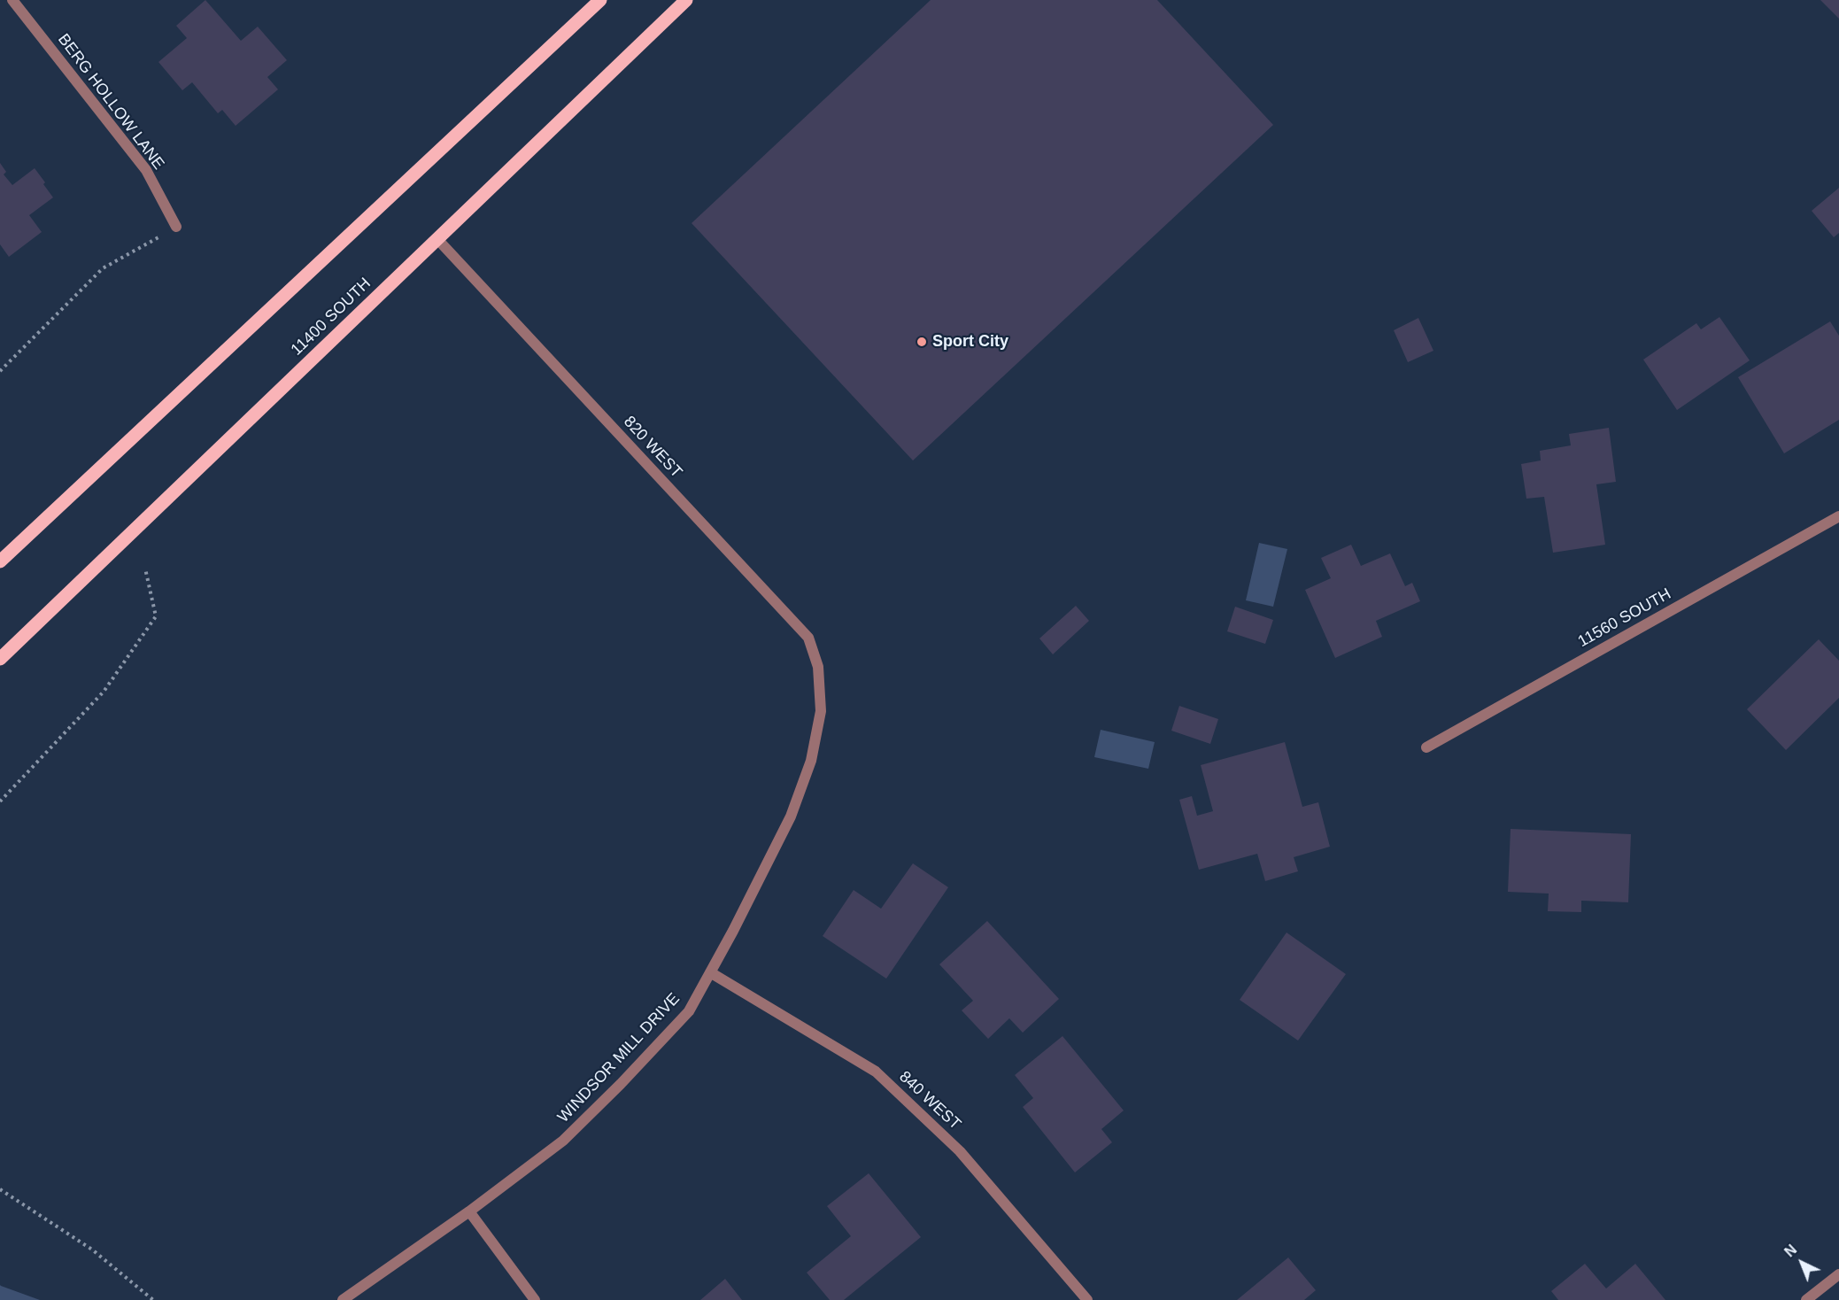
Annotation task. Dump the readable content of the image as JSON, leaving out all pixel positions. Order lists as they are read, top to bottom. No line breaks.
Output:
{"streets":{"main road":["11400 SOUTH"],"street":["BERG HOLLOW LANE","820 WEST","11560 SOUTH","WINDSOR MILL DRIVE","840 WEST"]},"crossings":[["11400 SOUTH","820 WEST"],["820 WEST","WINDSOR MILL DRIVE"],["WINDSOR MILL DRIVE","840 WEST"]],"places":["Sport City"],"north":"top left"}
